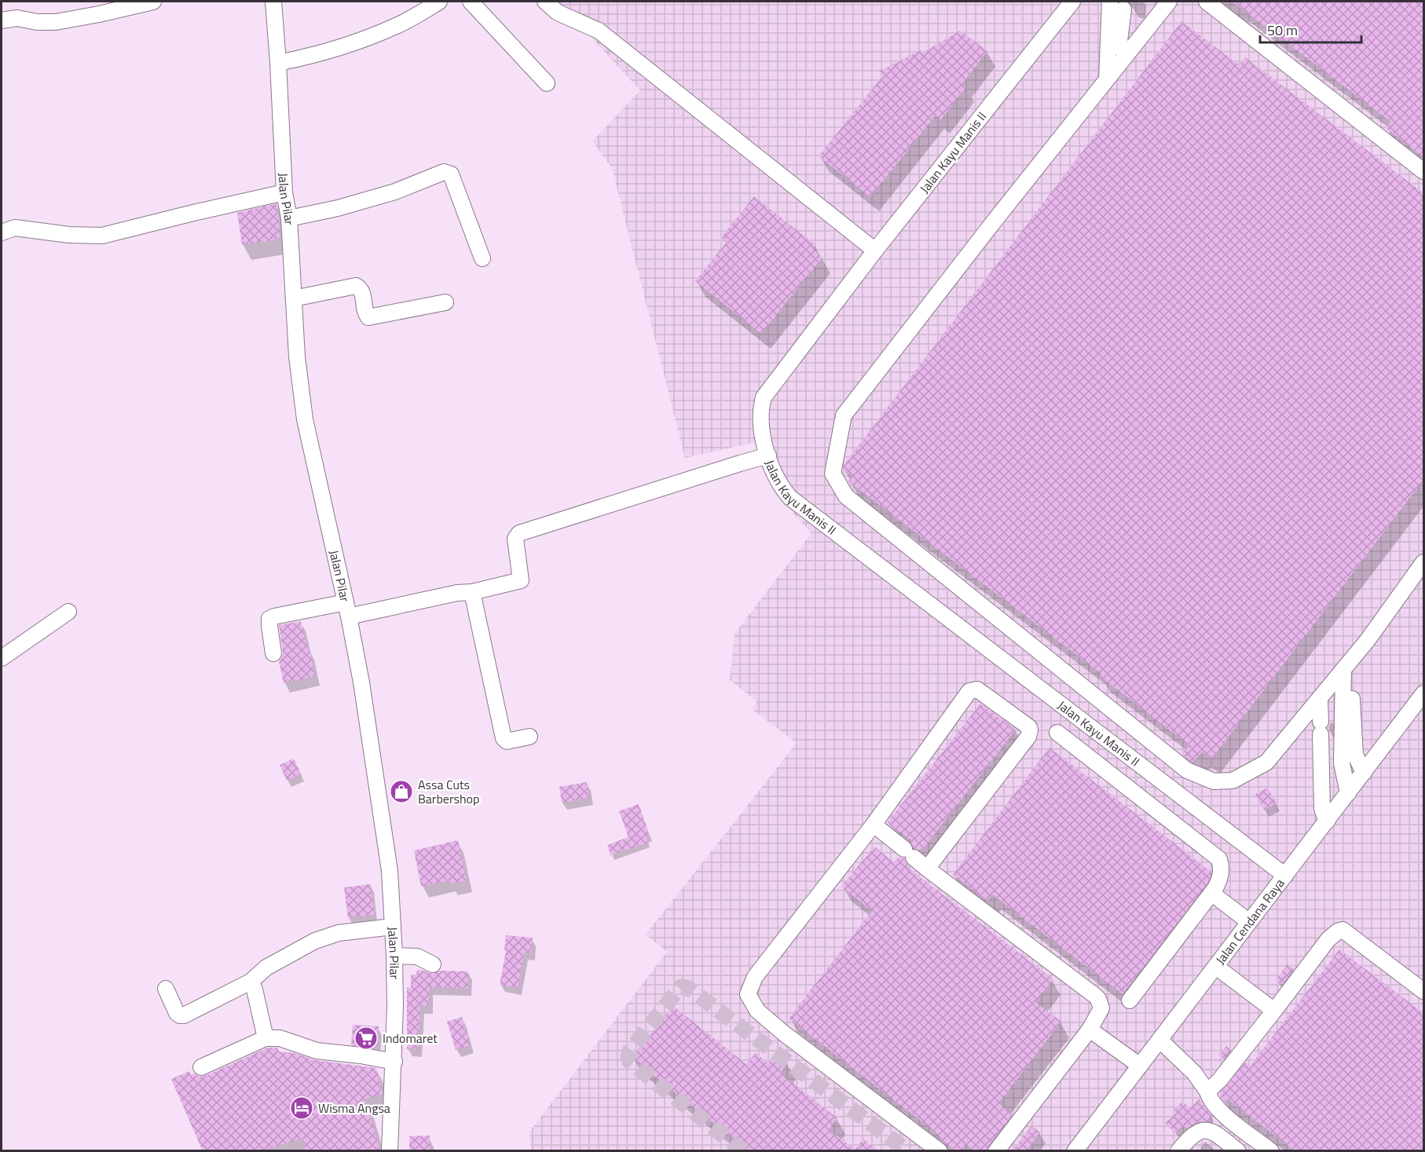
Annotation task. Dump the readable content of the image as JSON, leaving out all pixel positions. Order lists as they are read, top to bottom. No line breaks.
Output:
{"streets":{"street":["Jalan Kayu Manis II","Jalan Pilar","Jalan Cendana Raya"]},"crossings":[["Jalan Kayu Manis II","Jalan Cendana Raya"]],"places":{"shop":["Assa Cuts Barbershop"],"supermarket":["Indomaret"],"hotel":["Wisma Angsa"]},"scale_bar":"50 m"}
